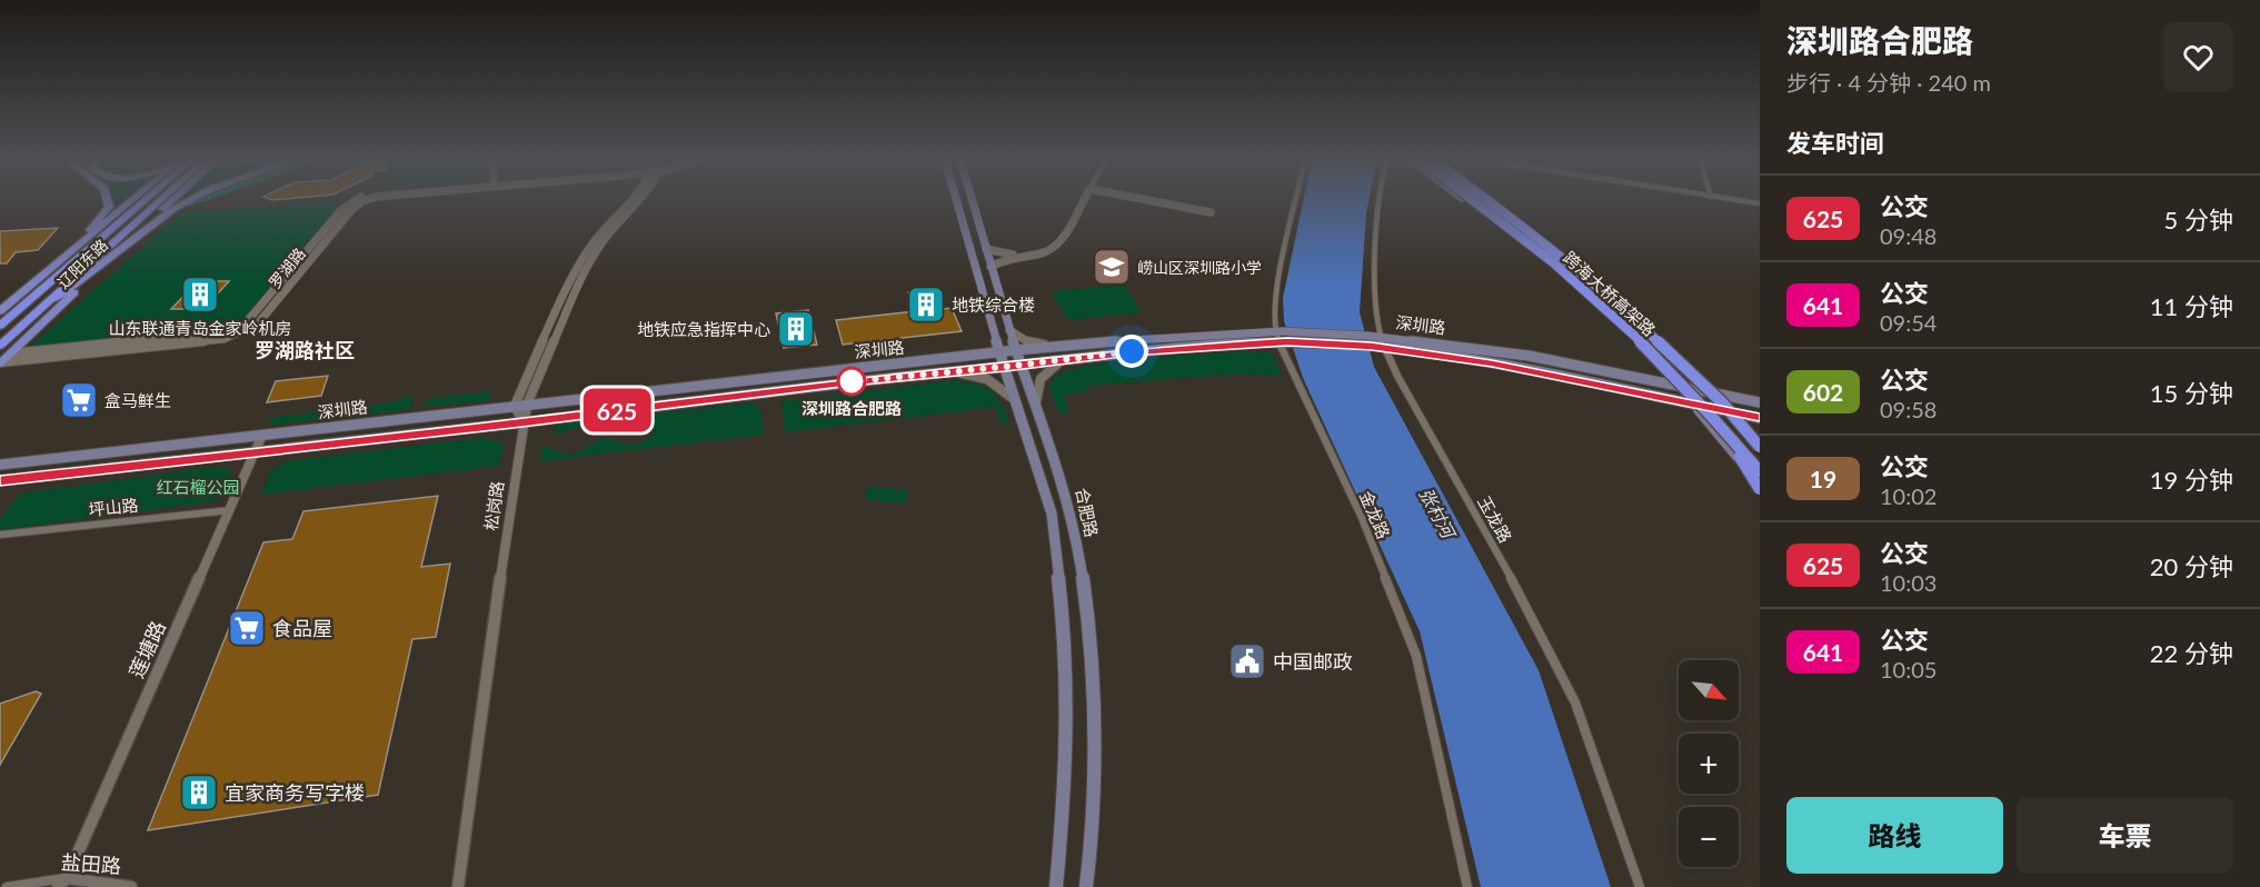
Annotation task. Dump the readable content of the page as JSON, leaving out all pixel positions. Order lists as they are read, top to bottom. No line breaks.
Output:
{"streets":{"highway":["辽阳东路","跨海大桥高架路"],"main road":["深圳路","合肥路"],"street":["罗湖路","松岗路","坪山路","金龙路","玉龙路","莲塘路","盐田路"]},"crossings":[["辽阳东路","罗湖路"],["深圳路","松岗路"],["深圳路","合肥路"],["深圳路","金龙路"],["深圳路","玉龙路"],["深圳路","莲塘路"],["坪山路","莲塘路"],["莲塘路","盐田路"]],"districts":["罗湖路社区"],"water":["张村河"],"parks":["红石榴公园"],"places":{"school or university":["崂山区深圳路小学"],"building":["山东联通青岛金家岭机房","地铁综合楼","地铁应急指挥中心","宜家商务写字楼"],"other":["深圳路合肥路"],"supermarket":["盒马鲜生","食品屋"],"public building":["中国邮政"]},"lines":["bus line 625"],"north":"bottom right","page":{"on_map":"625","heading":[["深圳路合肥路","步行 · 4 分钟 · 240 m"],"发车时间"],"list":[{"mark":"625","name":"公交","note":"09:48","value":"5 分钟"},{"mark":"641","name":"公交","note":"09:54","value":"11 分钟"},{"mark":"602","name":"公交","note":"09:58","value":"15 分钟"},{"mark":"19","name":"公交","note":"10:02","value":"19 分钟"},{"mark":"625","name":"公交","note":"10:03","value":"20 分钟"},{"mark":"641","name":"公交","note":"10:05","value":"22 分钟"}],"map_buttons":["+","−"],"buttons":["路线","车票"]}}
